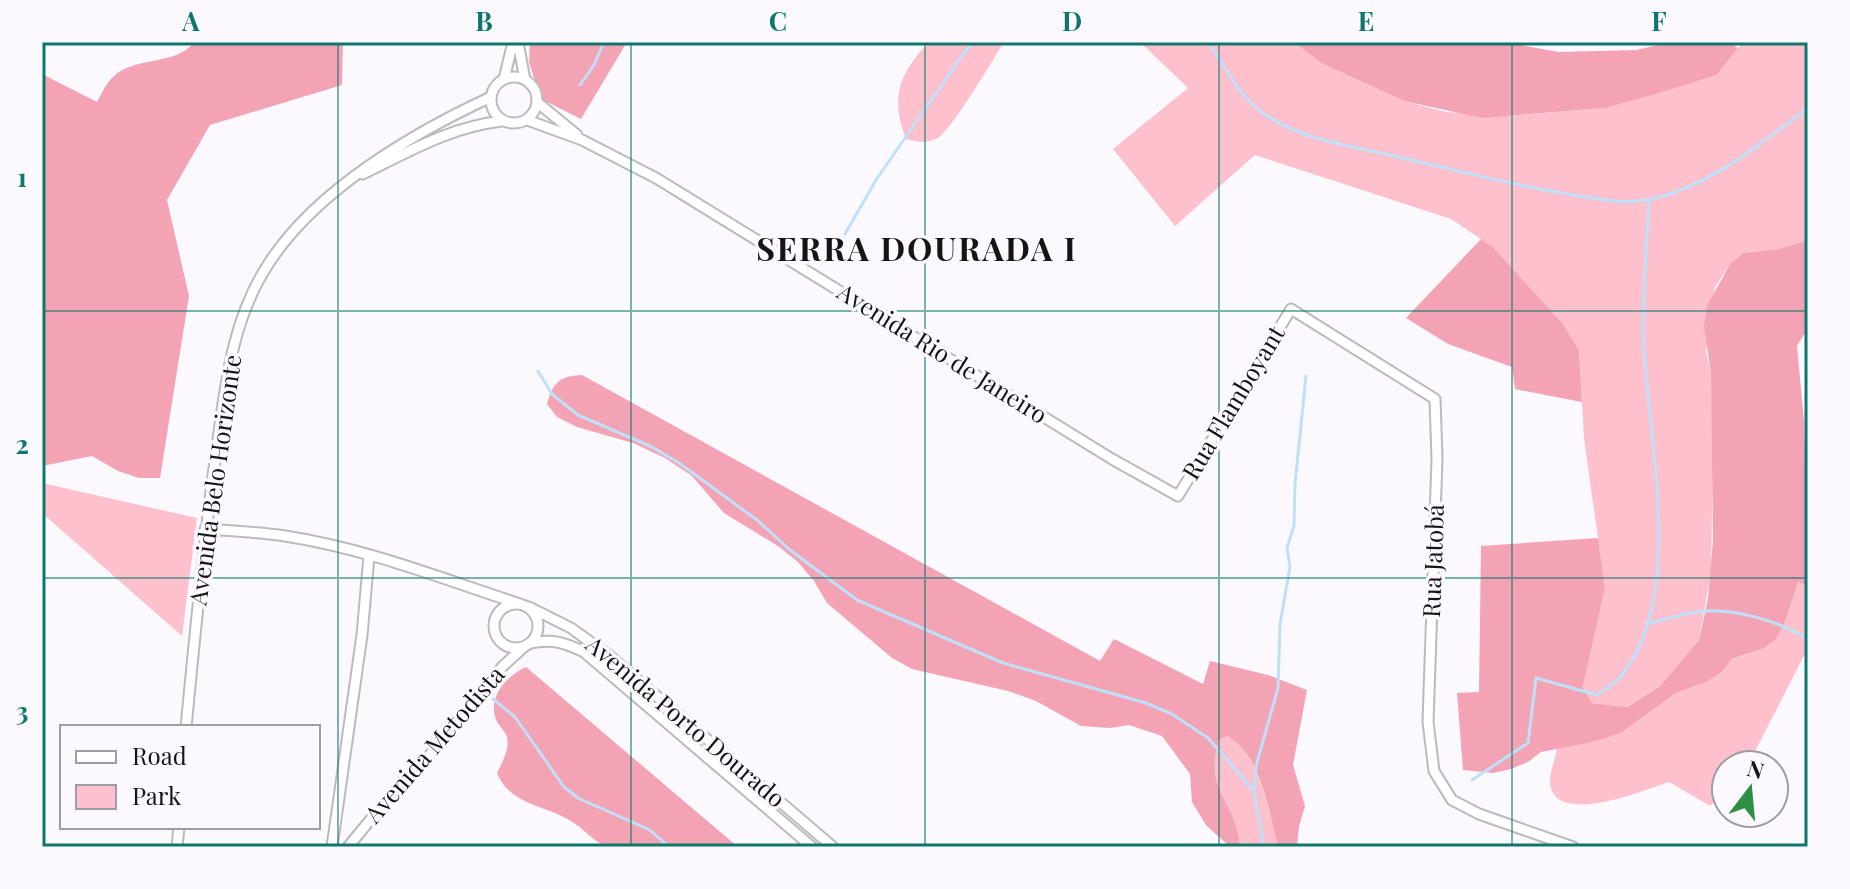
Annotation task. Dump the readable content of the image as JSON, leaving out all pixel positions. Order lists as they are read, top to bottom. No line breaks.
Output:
{"streets":{"street":["Avenida Rio de Janeiro","Rua Flamboyant","Avenida Belo Horizonte","Rua Jatobá","Avenida Porto Dourado","Avenida Metodista"]},"crossings":[["Avenida Rio de Janeiro","Rua Flamboyant"],["Avenida Rio de Janeiro","Avenida Belo Horizonte"],["Rua Flamboyant","Rua Jatobá"],["Avenida Belo Horizonte","Avenida Porto Dourado"],["Avenida Porto Dourado","Avenida Metodista"]],"districts":["SERRA DOURADA I"],"legend":["Road","Park"],"north":"top","grid":{"columns":["A","B","C","D","E","F"],"rows":["1","2","3"]}}
